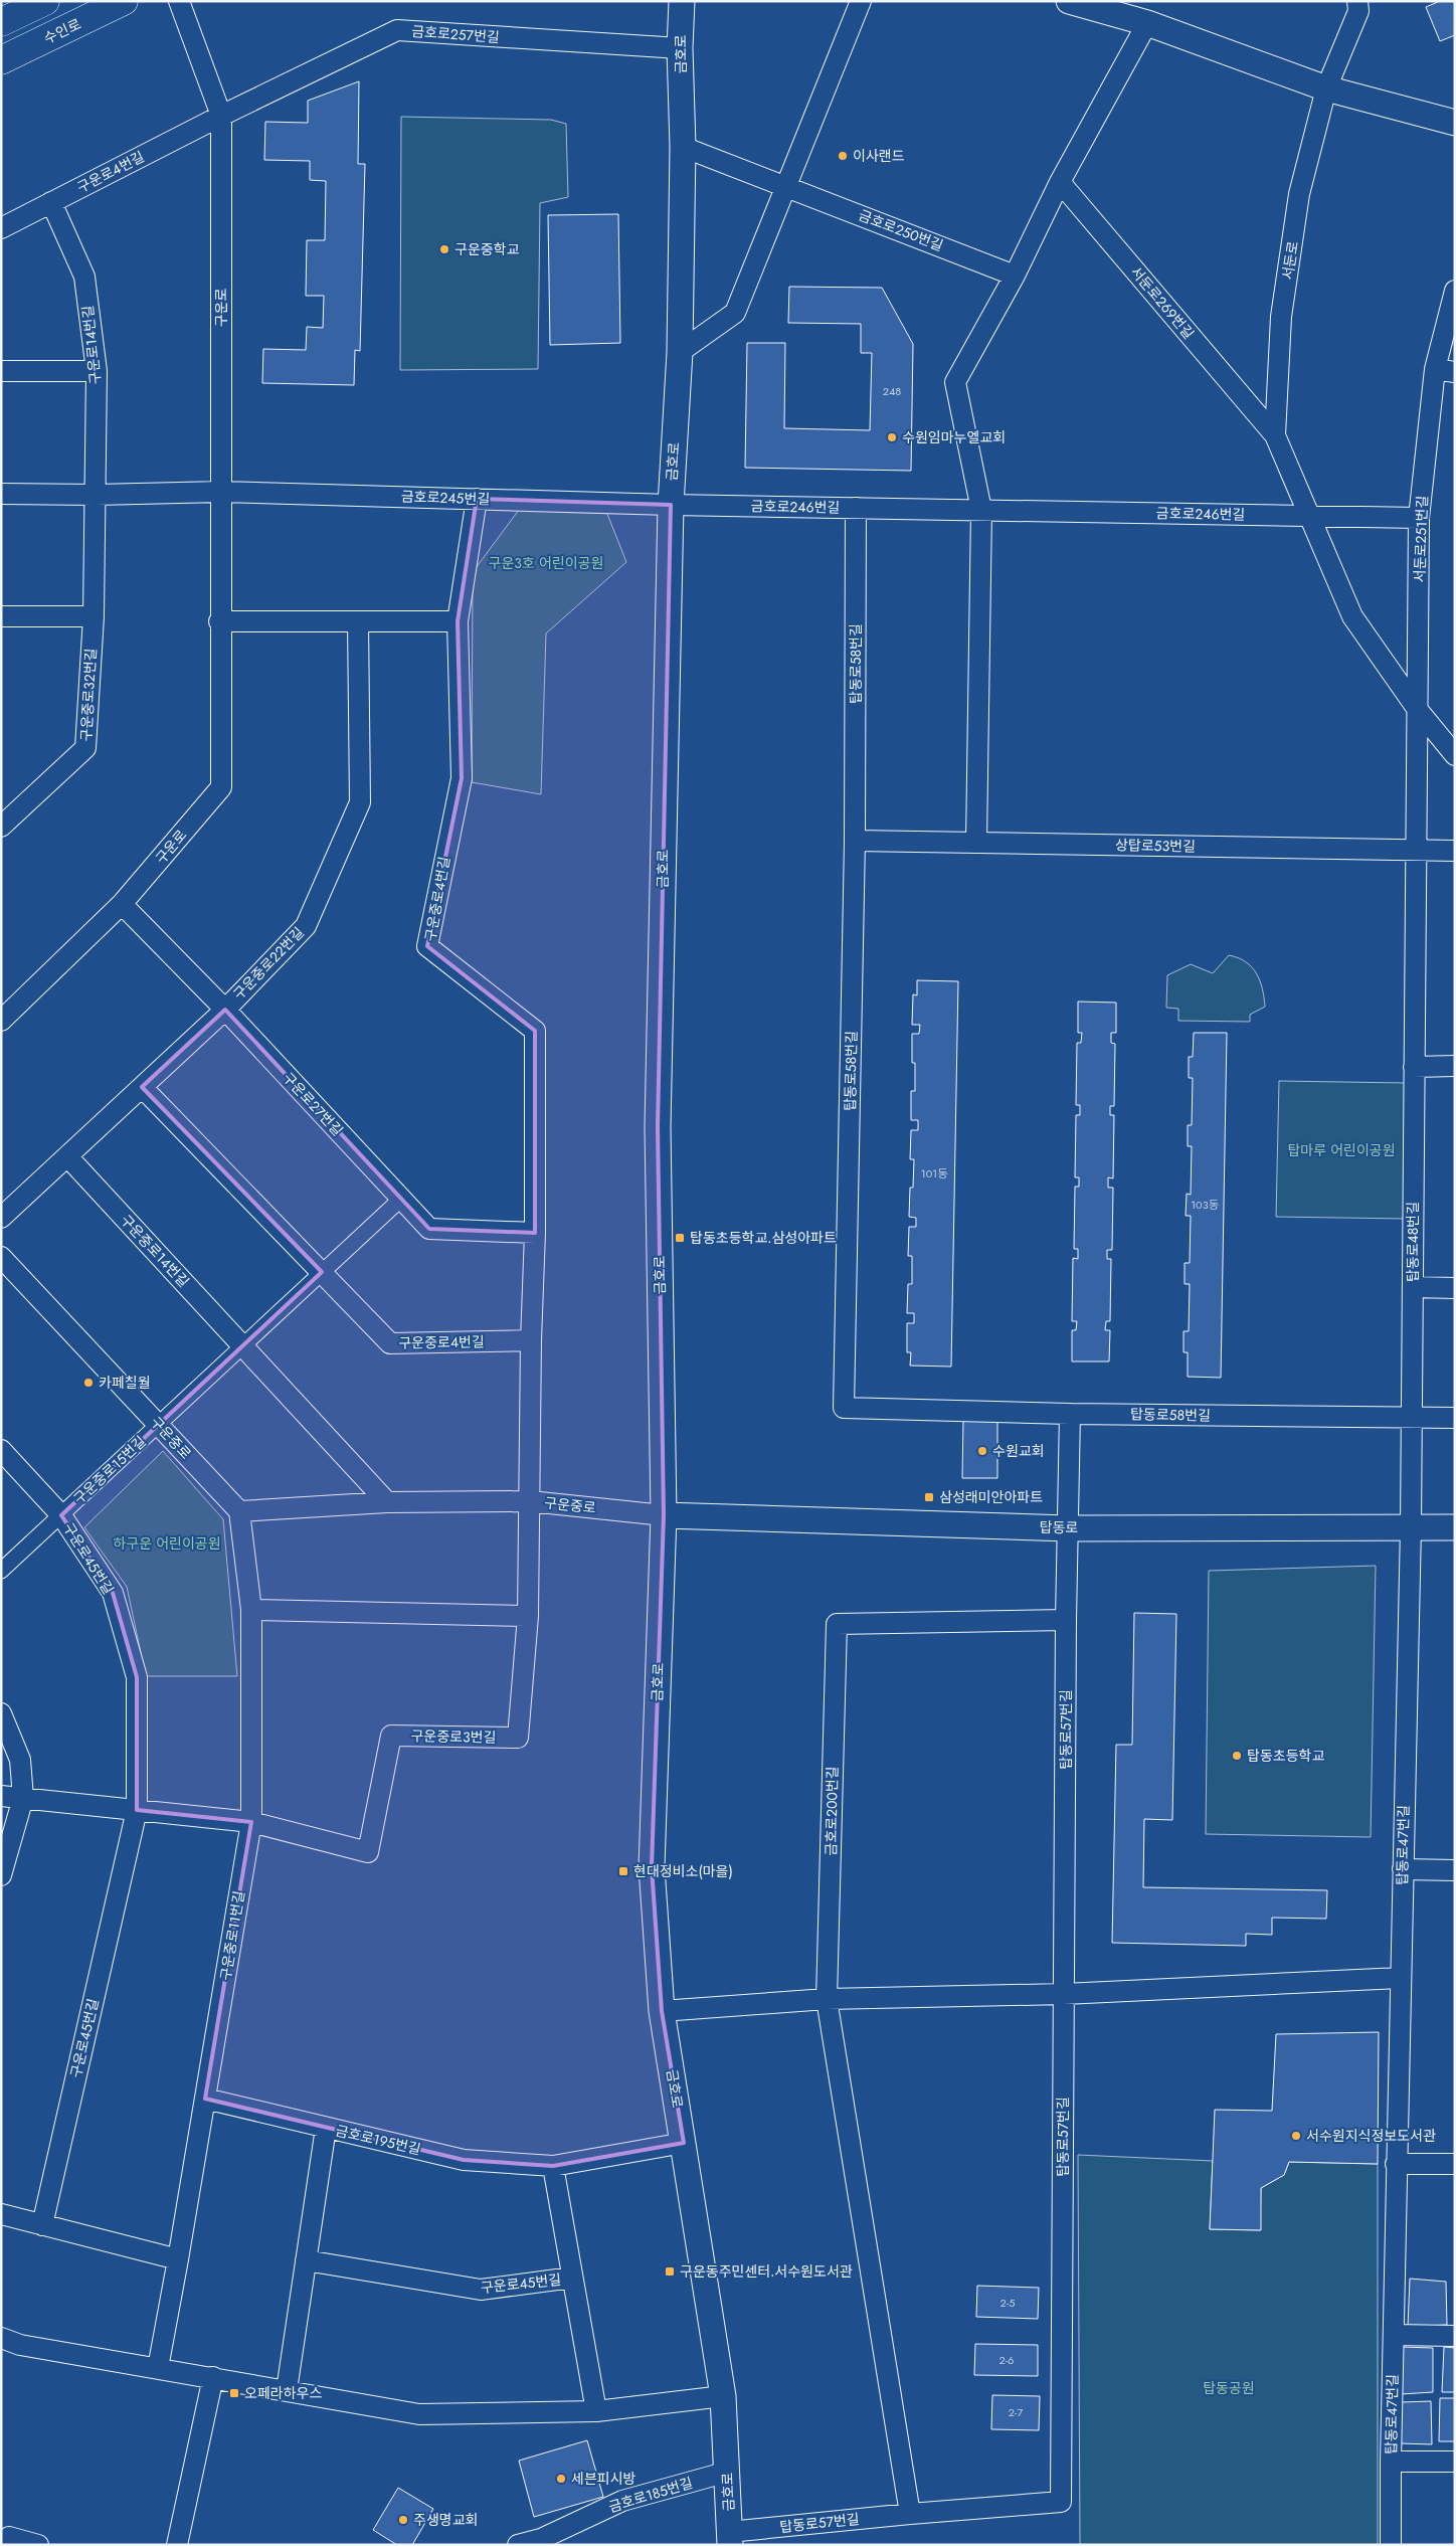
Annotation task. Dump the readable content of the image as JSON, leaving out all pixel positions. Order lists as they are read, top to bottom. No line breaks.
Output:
{"streets":{"main road":["수인로"],"street":["금호로257번길","금호로","구운로4번길","금호로250번길","서둔로","서둔로269번길","구운로","구운로14번길","금호로245번길","금호로246번길","서둔로251번길","탑동로58번길","구운중로32번길","상탑로53번길","구운중로4번길","구운중로22번길","구운로27번길","탑동로48번길","구운중로14번길","구운중로","구운중로15번길","탑동로","구운로45번길","탑동로57번길","구운중로3번길","금호로200번길","탑동로47번길","구운중로11번길","금호로195번길","금호로185번길"]},"crossings":[["금호로257번길","금호로"],["금호로257번길","구운로4번길"],["금호로257번길","구운로"],["금호로","금호로250번길"],["금호로","금호로245번길"],["금호로","금호로246번길"],["금호로","구운중로"],["금호로","탑동로"],["금호로","탑동로57번길"],["금호로","금호로195번길"],["금호로","금호로185번길"],["구운로4번길","구운로"],["구운로4번길","구운로14번길"],["서둔로","서둔로269번길"],["서둔로269번길","금호로246번길"],["구운로","금호로245번길"],["구운로","구운로27번길"],["구운로14번길","구운중로32번길"],["금호로245번길","금호로246번길"],["금호로245번길","구운중로4번길"],["금호로246번길","서둔로251번길"],["금호로246번길","탑동로58번길"],["서둔로251번길","상탑로53번길"],["서둔로251번길","탑동로48번길"],["탑동로58번길","상탑로53번길"],["탑동로58번길","탑동로48번길"],["상탑로53번길","탑동로48번길"],["구운중로4번길","구운로27번길"],["구운중로4번길","구운중로"],["구운중로4번길","구운중로3번길"],["구운중로22번길","구운로27번길"],["구운중로22번길","구운중로14번길"],["탑동로48번길","탑동로"],["탑동로48번길","탑동로47번길"],["구운중로","구운중로15번길"],["구운중로","탑동로"],["구운중로","구운중로3번길"],["구운중로","구운중로11번길"],["구운중로15번길","구운로45번길"],["탑동로","탑동로57번길"],["탑동로","탑동로47번길"],["탑동로57번길","금호로200번길"],["구운중로3번길","구운중로11번길"],["구운중로11번길","금호로195번길"]],"parks":["구운3호 어린이공원","탑마루 어린이공원","하구운 어린이공원","탑동공원"],"places":{"other":["이사랜드","구운중학교","수원임마누엘교회","카페칠월","수원교회","탑동초등학교","서수원지식정보도서관","세븐피시방","주생명교회"],"transit":["탑동초등학교.삼성아파트","삼성래미안아파트","현대정비소(마을)","구운동주민센터.서수원도서관","오페라하우스"]},"house_numbers":["248","101동","103동","2-5","2-6","2-7"]}
